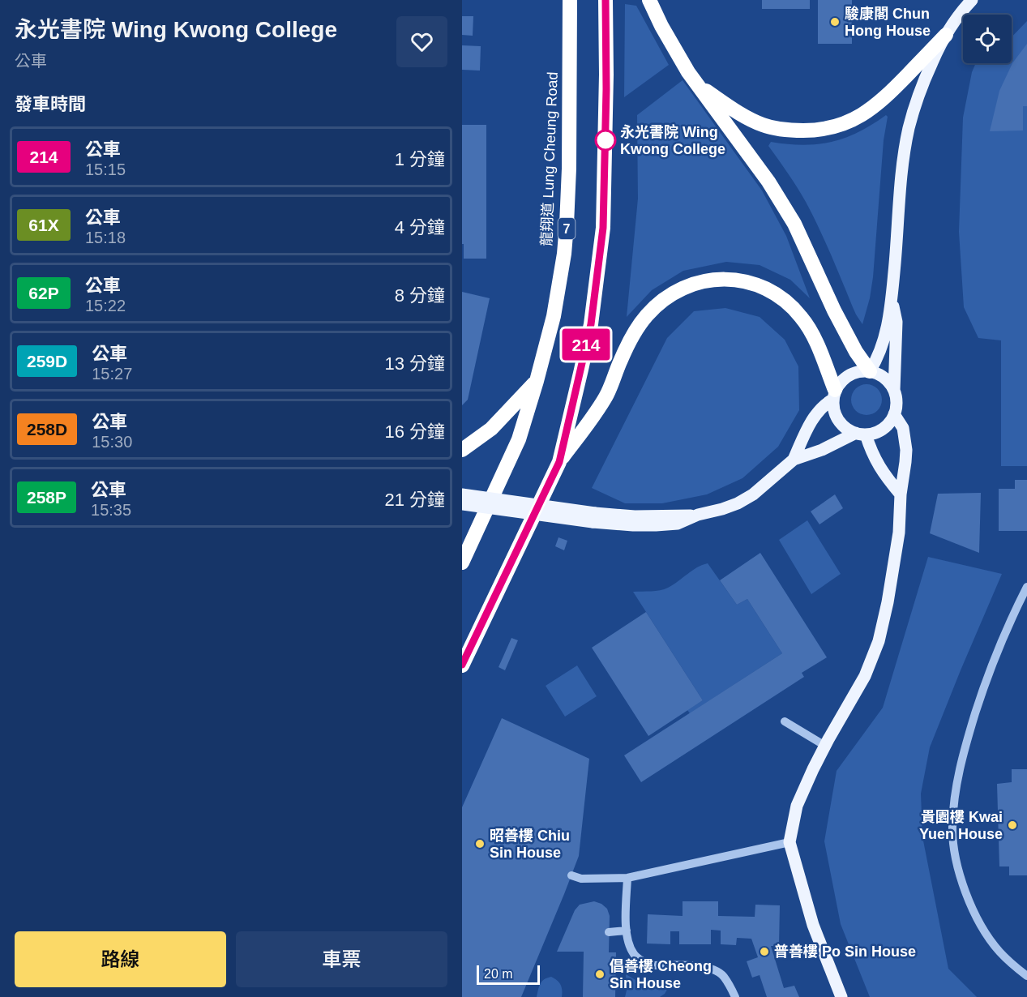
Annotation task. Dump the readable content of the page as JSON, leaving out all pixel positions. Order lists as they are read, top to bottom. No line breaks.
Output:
{"streets":{"highway":["龍翔道 Lung Cheung Road","7"]},"places":["駿康閣 Chun Hong House","永光書院 Wing Kwong College","貴園樓 Kwai Yuen House","昭善樓 Chiu Sin House","普善樓 Po Sin House","倡善樓 Cheong Sin House"],"lines":["bus line 214"],"scale_bar":"20 m","page":{"heading":[["永光書院 Wing Kwong College","公車"],"發車時間"],"on_map":"214","list":[{"mark":"214","name":"公車","note":"15:15","value":"1 分鐘"},{"mark":"61X","name":"公車","note":"15:18","value":"4 分鐘"},{"mark":"62P","name":"公車","note":"15:22","value":"8 分鐘"},{"mark":"259D","name":"公車","note":"15:27","value":"13 分鐘"},{"mark":"258D","name":"公車","note":"15:30","value":"16 分鐘"},{"mark":"258P","name":"公車","note":"15:35","value":"21 分鐘"}],"buttons":["路線","車票"],"scale":"20 m"}}
